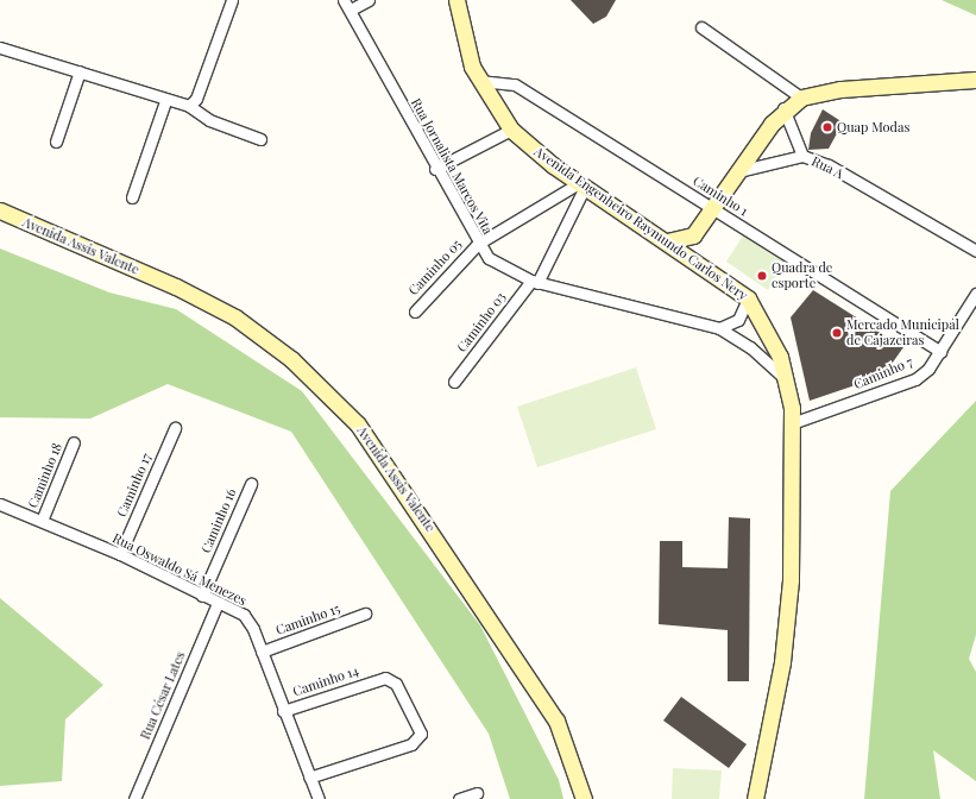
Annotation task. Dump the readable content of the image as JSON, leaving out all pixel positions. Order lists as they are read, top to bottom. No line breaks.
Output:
{"streets":{"main road":["Avenida Engenheiro Raymundo Carlos Nery","Avenida Assis Valente"],"street":["Rua Jornalista Marcos Vita","Rua A","Caminho 1","Caminho 05","Caminho 03","Caminho 7","Caminho 18","Caminho 17","Caminho 16","Rua Oswaldo Sá Menezes","Caminho 15","Caminho 14","Rua César Lates"]},"crossings":[["Rua Jornalista Marcos Vita","Avenida Engenheiro Raymundo Carlos Nery"],["Rua Jornalista Marcos Vita","Caminho 05"],["Rua Jornalista Marcos Vita","Caminho 03"],["Caminho 1","Avenida Engenheiro Raymundo Carlos Nery"],["Caminho 1","Caminho 7"],["Avenida Engenheiro Raymundo Carlos Nery","Caminho 05"],["Avenida Engenheiro Raymundo Carlos Nery","Caminho 03"],["Avenida Engenheiro Raymundo Carlos Nery","Caminho 7"],["Caminho 05","Caminho 03"],["Caminho 18","Rua Oswaldo Sá Menezes"],["Caminho 17","Rua Oswaldo Sá Menezes"],["Caminho 16","Rua Oswaldo Sá Menezes"],["Rua Oswaldo Sá Menezes","Caminho 15"],["Rua Oswaldo Sá Menezes","Caminho 14"],["Rua Oswaldo Sá Menezes","Rua César Lates"]],"places":["Quap Modas","Quadra de esporte","Mercado Municipal de Cajazeiras"]}
